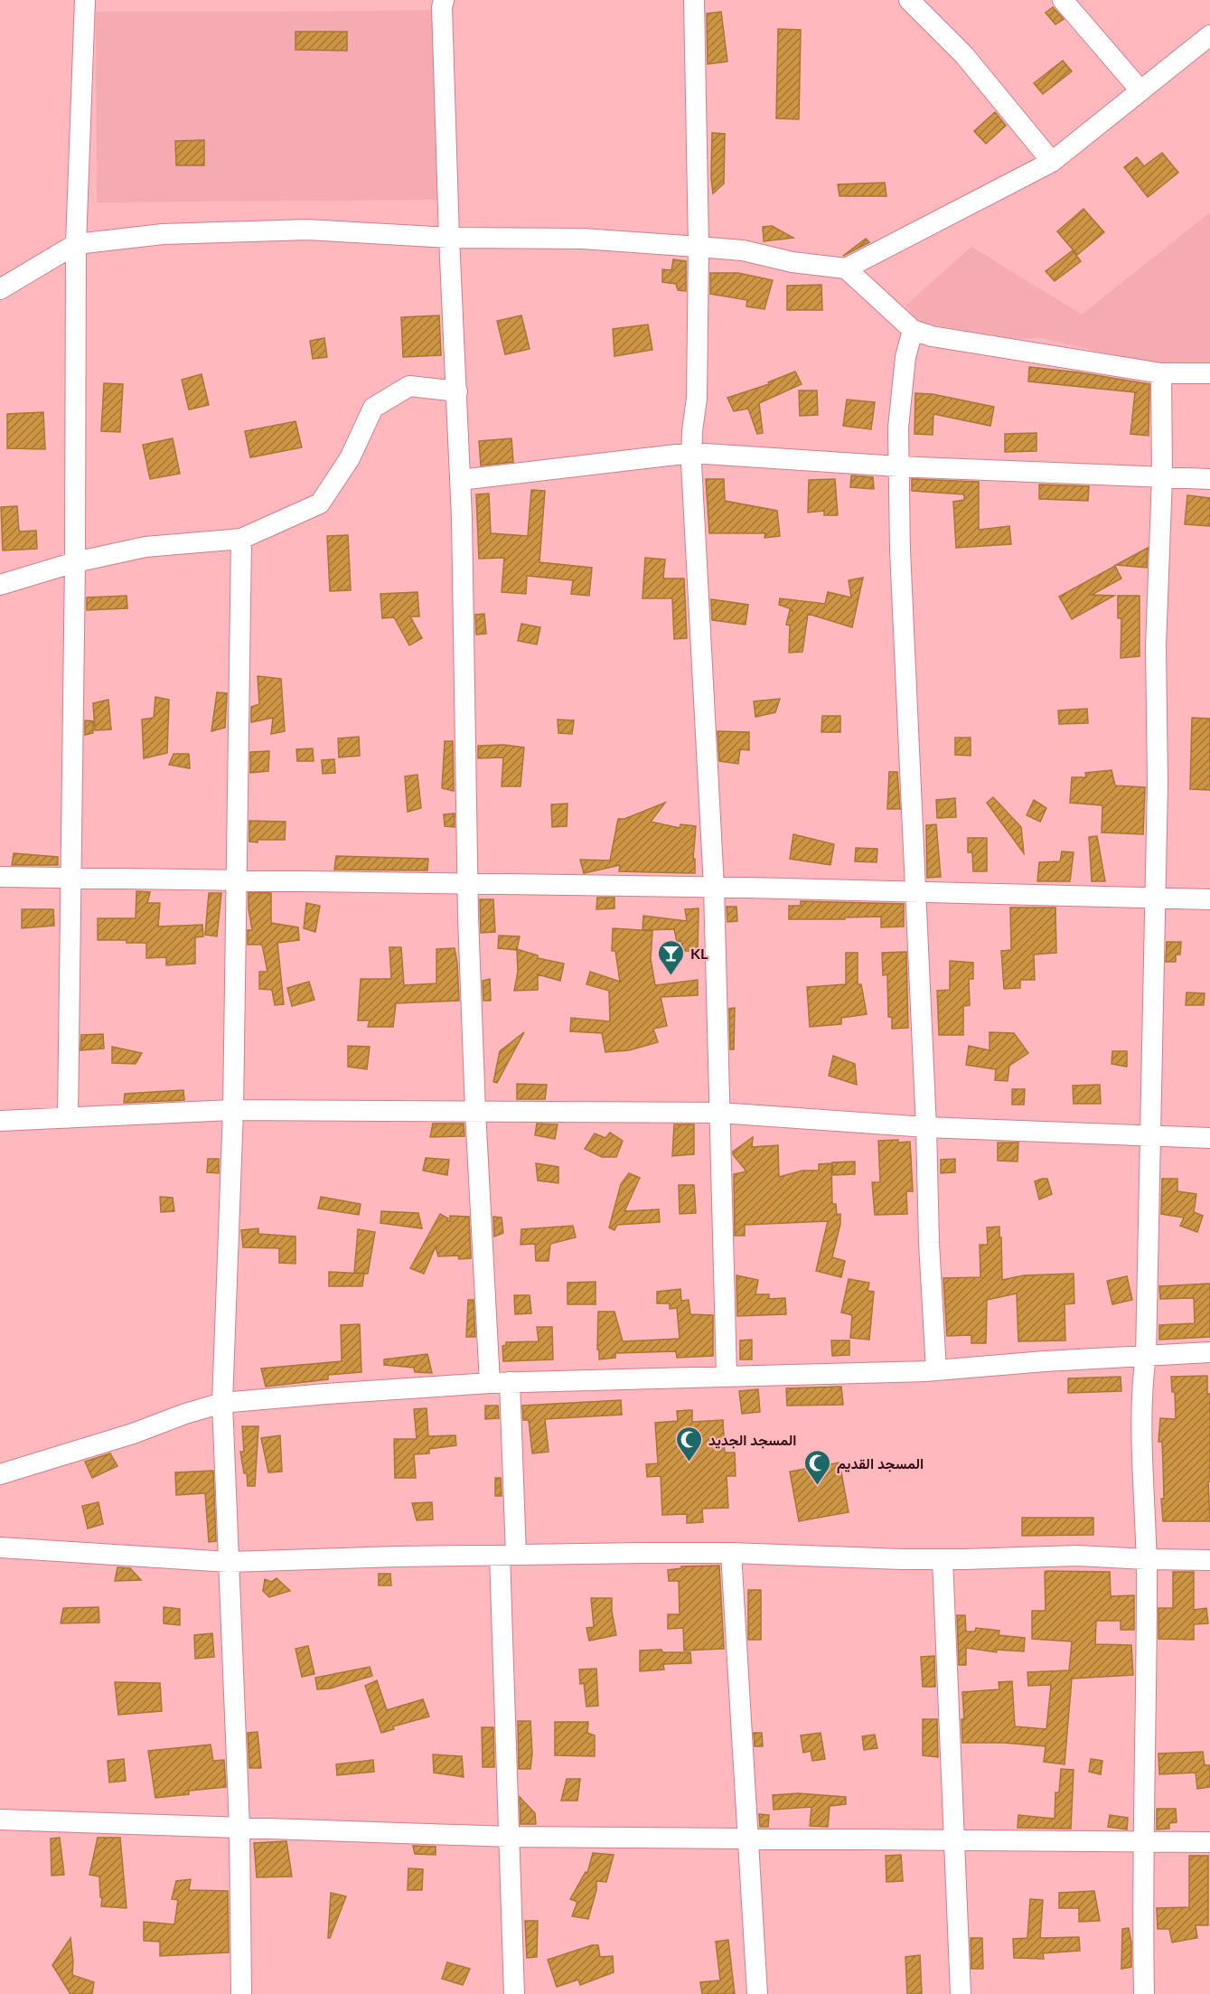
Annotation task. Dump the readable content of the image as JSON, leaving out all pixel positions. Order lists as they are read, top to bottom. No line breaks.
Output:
{"places":{"bar":["KL"],"mosque":["المسجد الجديد","المسجد القديم"]}}
